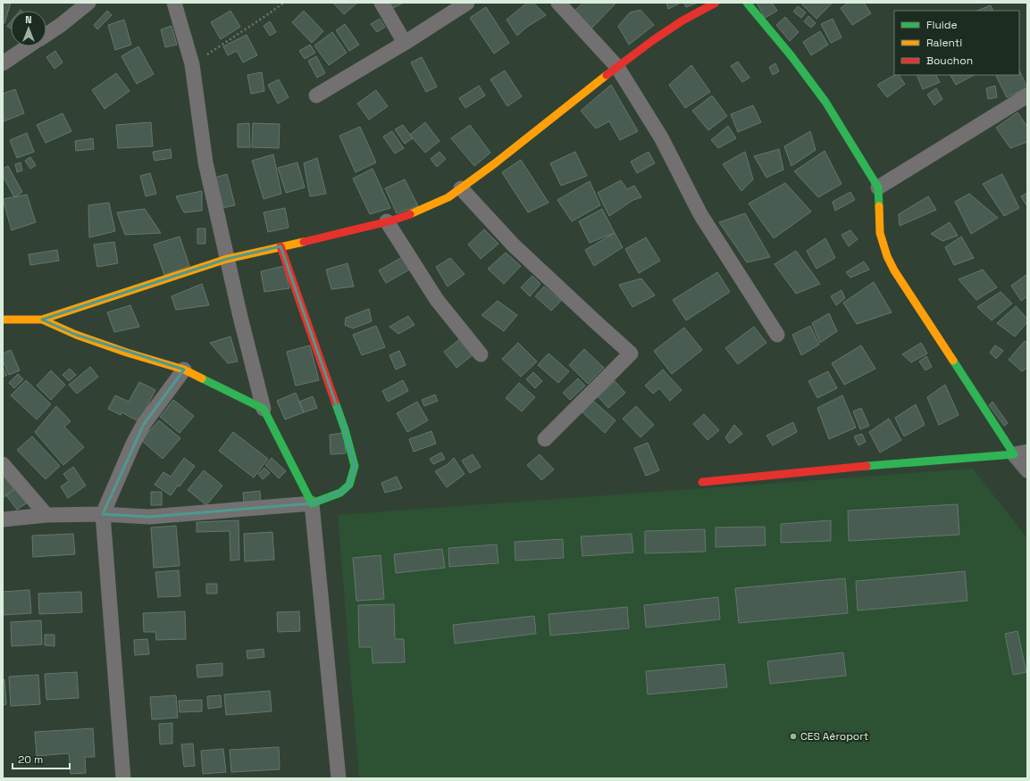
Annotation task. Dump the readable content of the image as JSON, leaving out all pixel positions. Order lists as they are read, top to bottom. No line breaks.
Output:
{"places":["CES Aéroport"],"legend":["Fluide","Ralenti","Bouchon"],"scale_bar":"20 m","north":"top"}
